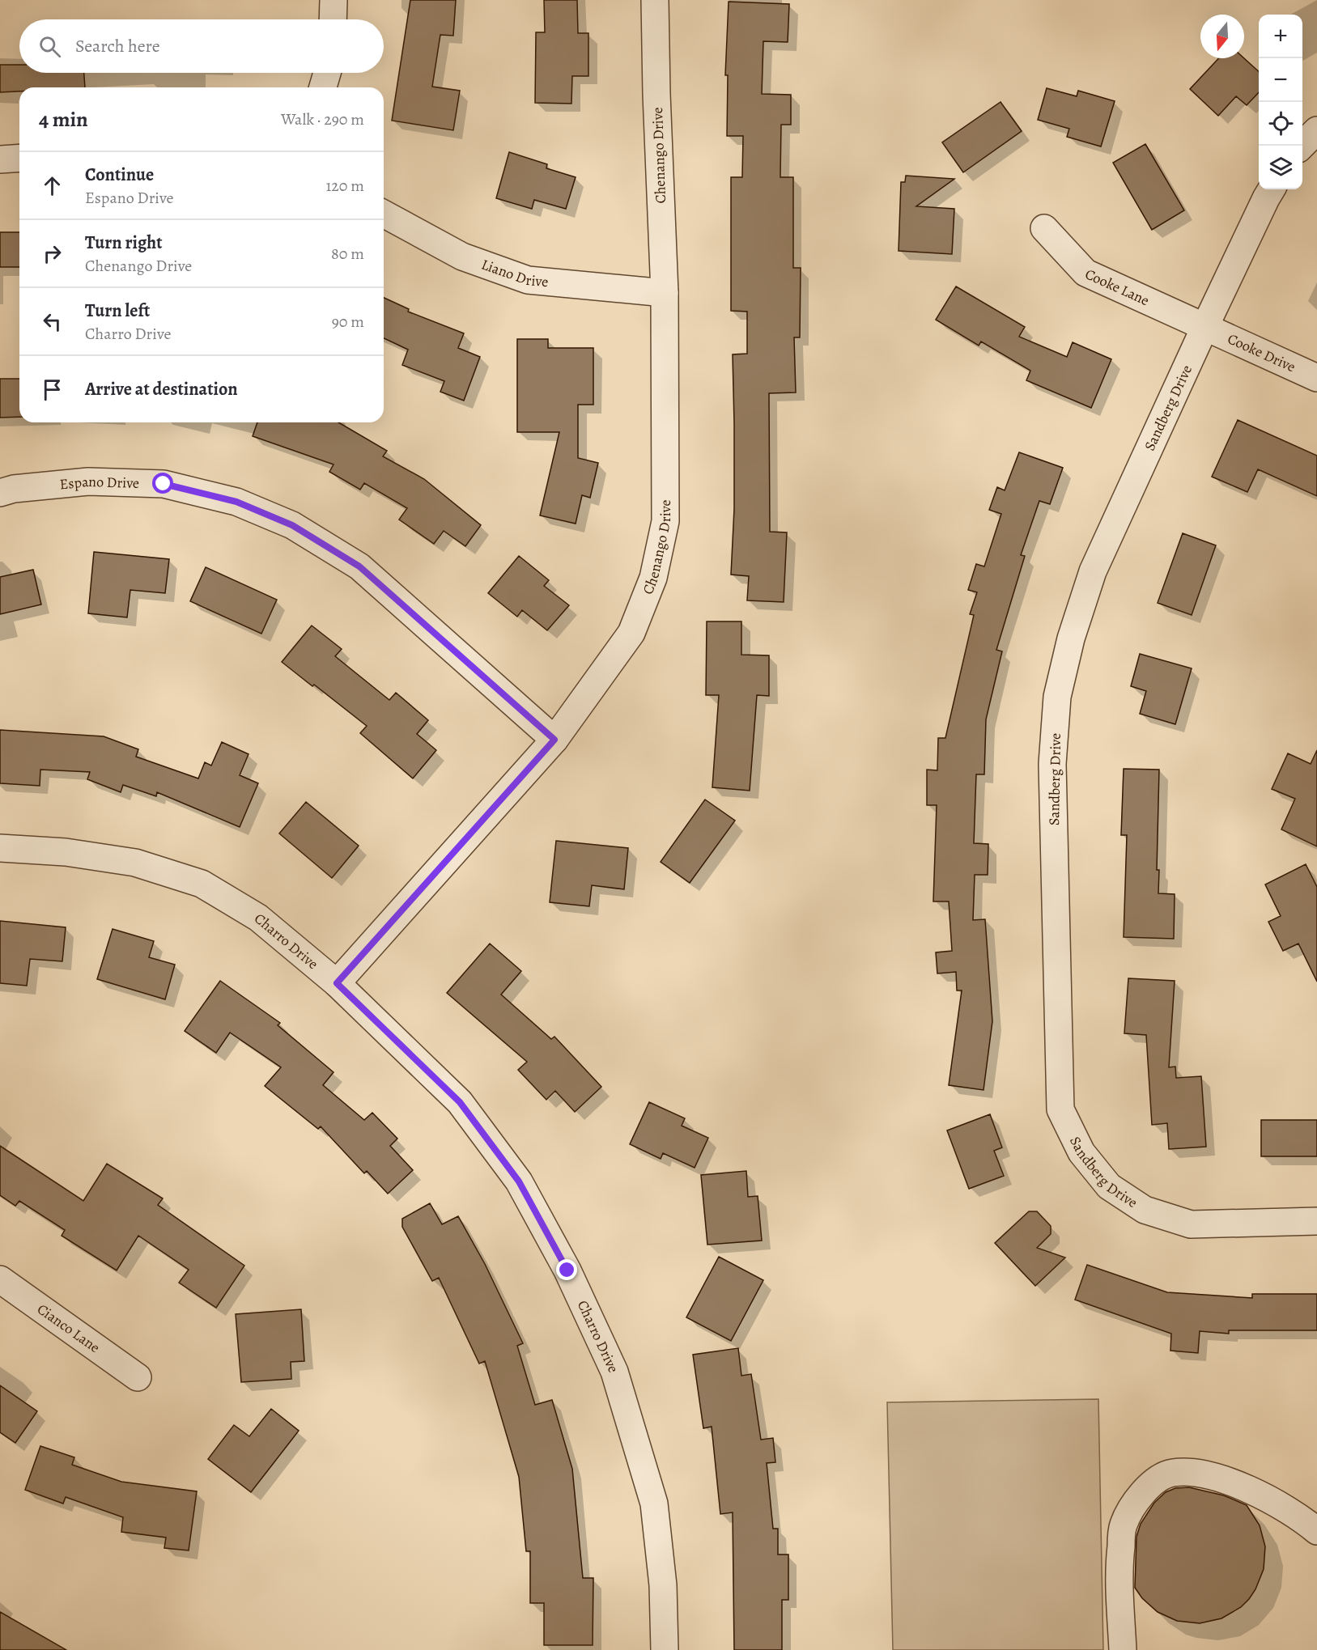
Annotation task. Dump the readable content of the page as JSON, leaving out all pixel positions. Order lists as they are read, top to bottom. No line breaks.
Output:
{"streets":{"street":["Chenango Drive","Liano Drive","Cooke Lane","Cooke Drive","Sandberg Drive","Espano Drive","Charro Drive","Cianco Lane"]},"crossings":[["Chenango Drive","Liano Drive"],["Chenango Drive","Espano Drive"],["Chenango Drive","Charro Drive"],["Cooke Lane","Cooke Drive"],["Cooke Lane","Sandberg Drive"],["Cooke Drive","Sandberg Drive"]],"north":"bottom","page":{"map_buttons":["+","−"],"search":"Search here","heading":["4 min","Walk · 290 m"],"list":[["Continue","Espano Drive","120 m"],["Turn right","Chenango Drive","80 m"],["Turn left","Charro Drive","90 m"],"Arrive at destination"]}}
